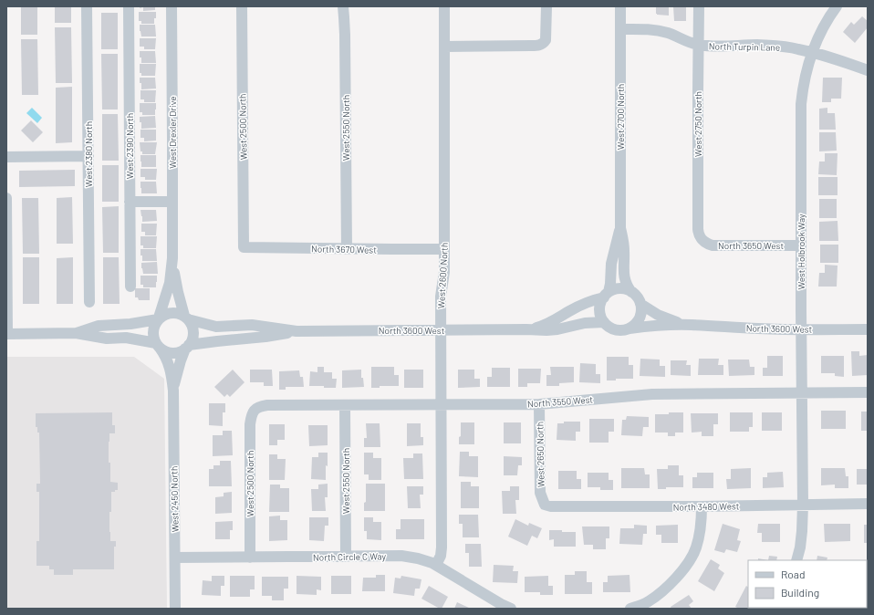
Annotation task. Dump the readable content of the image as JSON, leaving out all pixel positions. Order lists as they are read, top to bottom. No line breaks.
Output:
{"streets":{"street":["North Turpin Lane","West 2700 North","West 2750 North","West 2500 North","West 2550 North","West Drexler Drive","West 2390 North","West 2380 North","North 3650 West","North 3670 West","West Holbrook Way","West 2600 North","North 3600 West","North 3550 West","West 2650 North","West 2450 North","North 3480 West","North Circle C Way"]},"crossings":[["North Turpin Lane","West 2700 North"],["North Turpin Lane","West 2750 North"],["North Turpin Lane","West Holbrook Way"],["West 2700 North","North 3600 West"],["West 2750 North","North 3650 West"],["West 2500 North","North 3670 West"],["West 2500 North","North 3550 West"],["West 2500 North","North Circle C Way"],["West 2550 North","North 3670 West"],["West 2550 North","North 3550 West"],["West 2550 North","North Circle C Way"],["West Drexler Drive","North 3600 West"],["West Drexler Drive","West 2450 North"],["North 3650 West","West Holbrook Way"],["North 3670 West","West 2600 North"],["West Holbrook Way","North 3600 West"],["West Holbrook Way","North 3550 West"],["West Holbrook Way","North 3480 West"],["West 2600 North","North 3600 West"],["West 2600 North","North 3550 West"],["West 2600 North","North Circle C Way"],["North 3600 West","West 2450 North"],["North 3550 West","West 2650 North"],["West 2650 North","North 3480 West"],["West 2450 North","North Circle C Way"]],"legend":["Road","Building"]}
